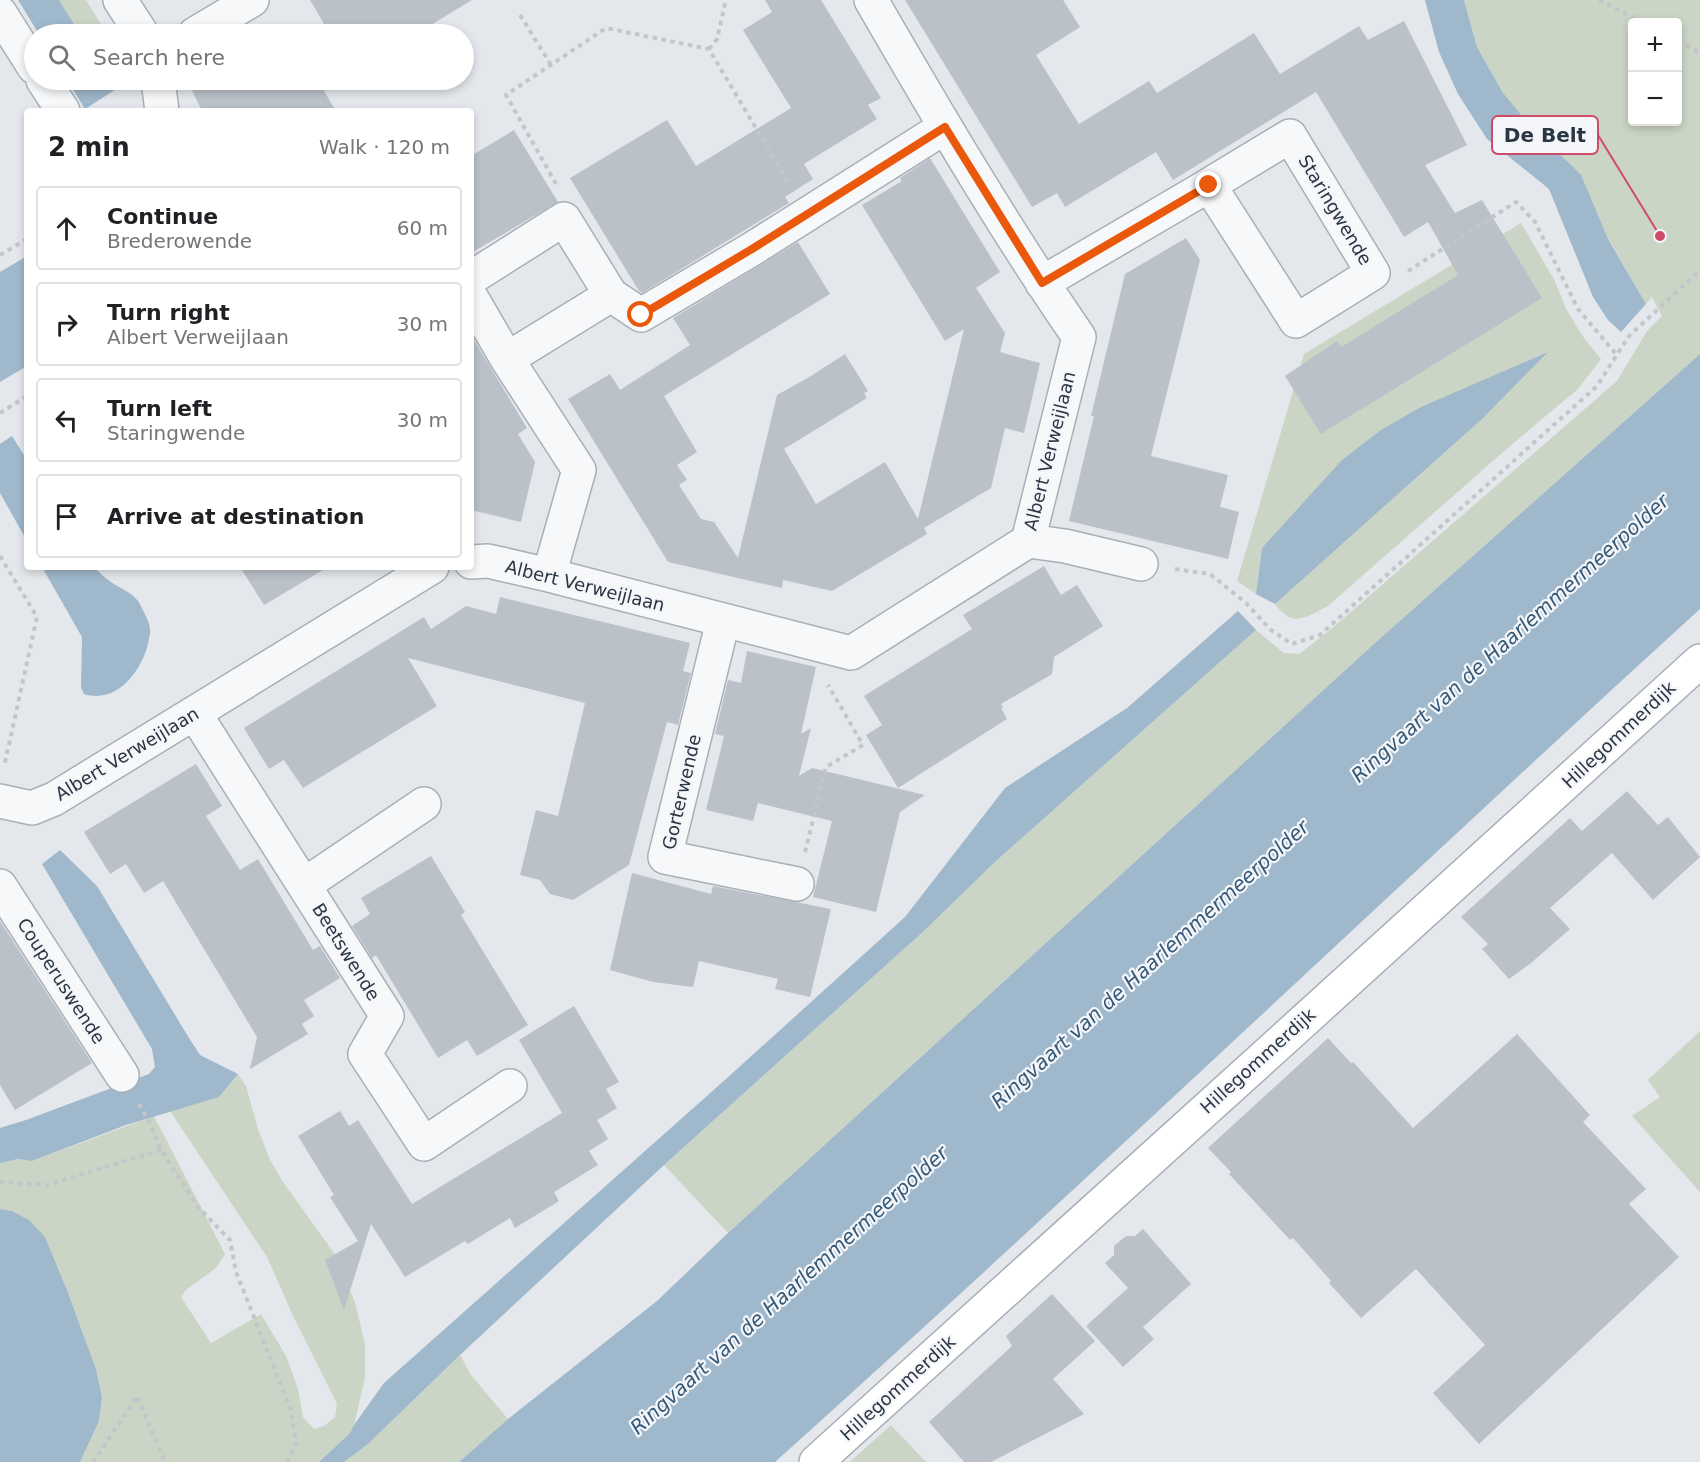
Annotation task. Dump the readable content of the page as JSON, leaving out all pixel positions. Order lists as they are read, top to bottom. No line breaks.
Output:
{"streets":{"street":["Staringwende","Albert Verweijlaan","Hillegommerdijk","Gorterwende","Beetswende","Couperuswende"]},"crossings":[["Staringwende","Albert Verweijlaan"],["Albert Verweijlaan","Gorterwende"],["Albert Verweijlaan","Beetswende"]],"water":["Ringvaart van de Haarlemmermeerpolder"],"places":["De Belt"],"page":{"map_buttons":["+","−"],"search":"Search here","heading":["2 min","Walk · 120 m"],"list":[["Continue","Brederowende","60 m"],["Turn right","Albert Verweijlaan","30 m"],["Turn left","Staringwende","30 m"],"Arrive at destination"]}}
